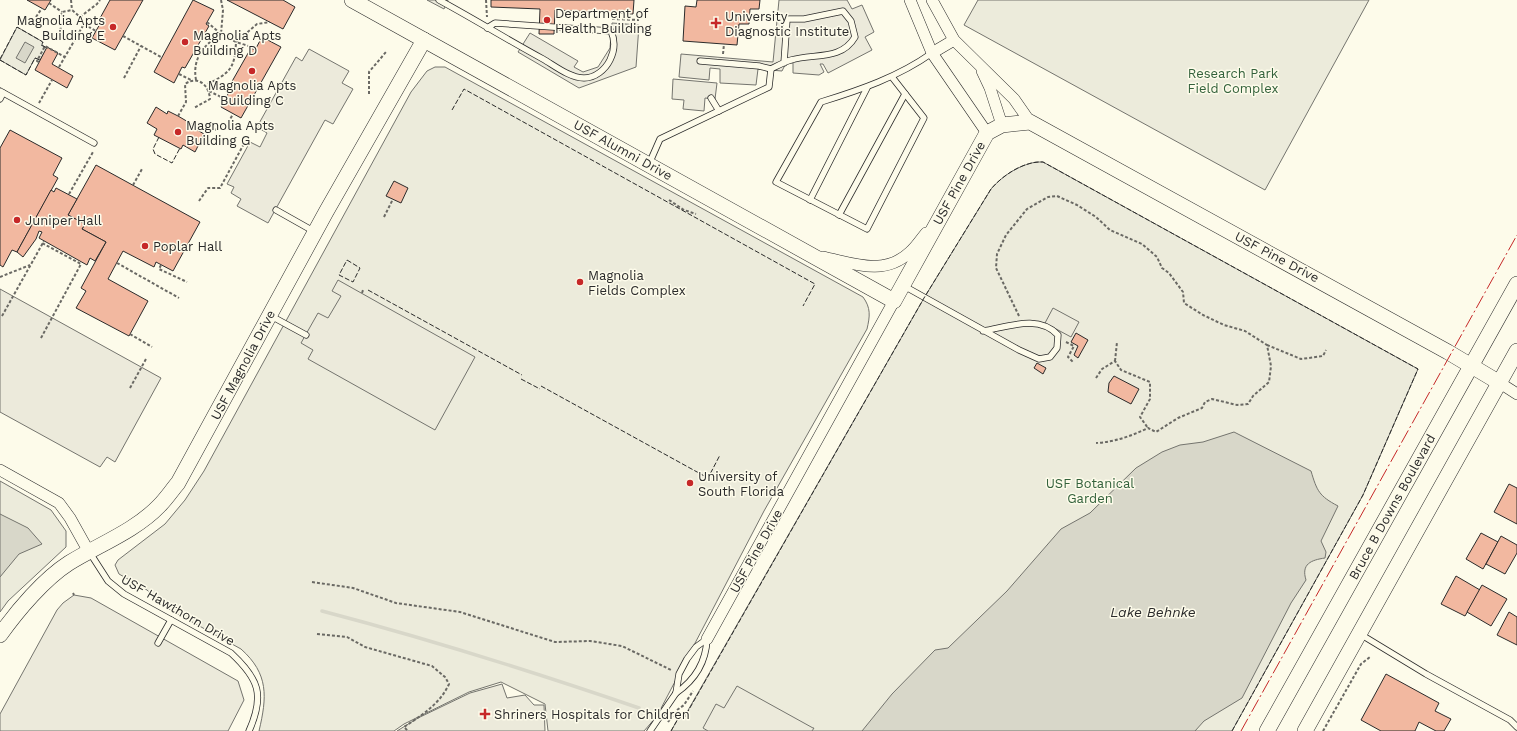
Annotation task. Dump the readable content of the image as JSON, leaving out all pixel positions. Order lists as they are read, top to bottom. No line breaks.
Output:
{"streets":{"street":["USF Alumni Drive","USF Pine Drive","USF Magnolia Drive","Bruce B Downs Boulevard"],"lane":["USF Hawthorn Drive"]},"crossings":[["USF Alumni Drive","USF Pine Drive"],["USF Alumni Drive","USF Magnolia Drive"],["USF Pine Drive","Bruce B Downs Boulevard"],["USF Magnolia Drive","USF Hawthorn Drive"]],"water":["Lake Behnke"],"parks":["Research Park Field Complex","USF Botanical Garden"],"places":{"other":["Department of Health Building","Magnolia Apts Building E","Magnolia Apts Building D","Magnolia Apts Building C","Magnolia Apts Building G","Juniper Hall","Poplar Hall","Magnolia Fields Complex","University of South Florida"],"health":["University Diagnostic Institute","Shriners Hospitals for Children"]}}
